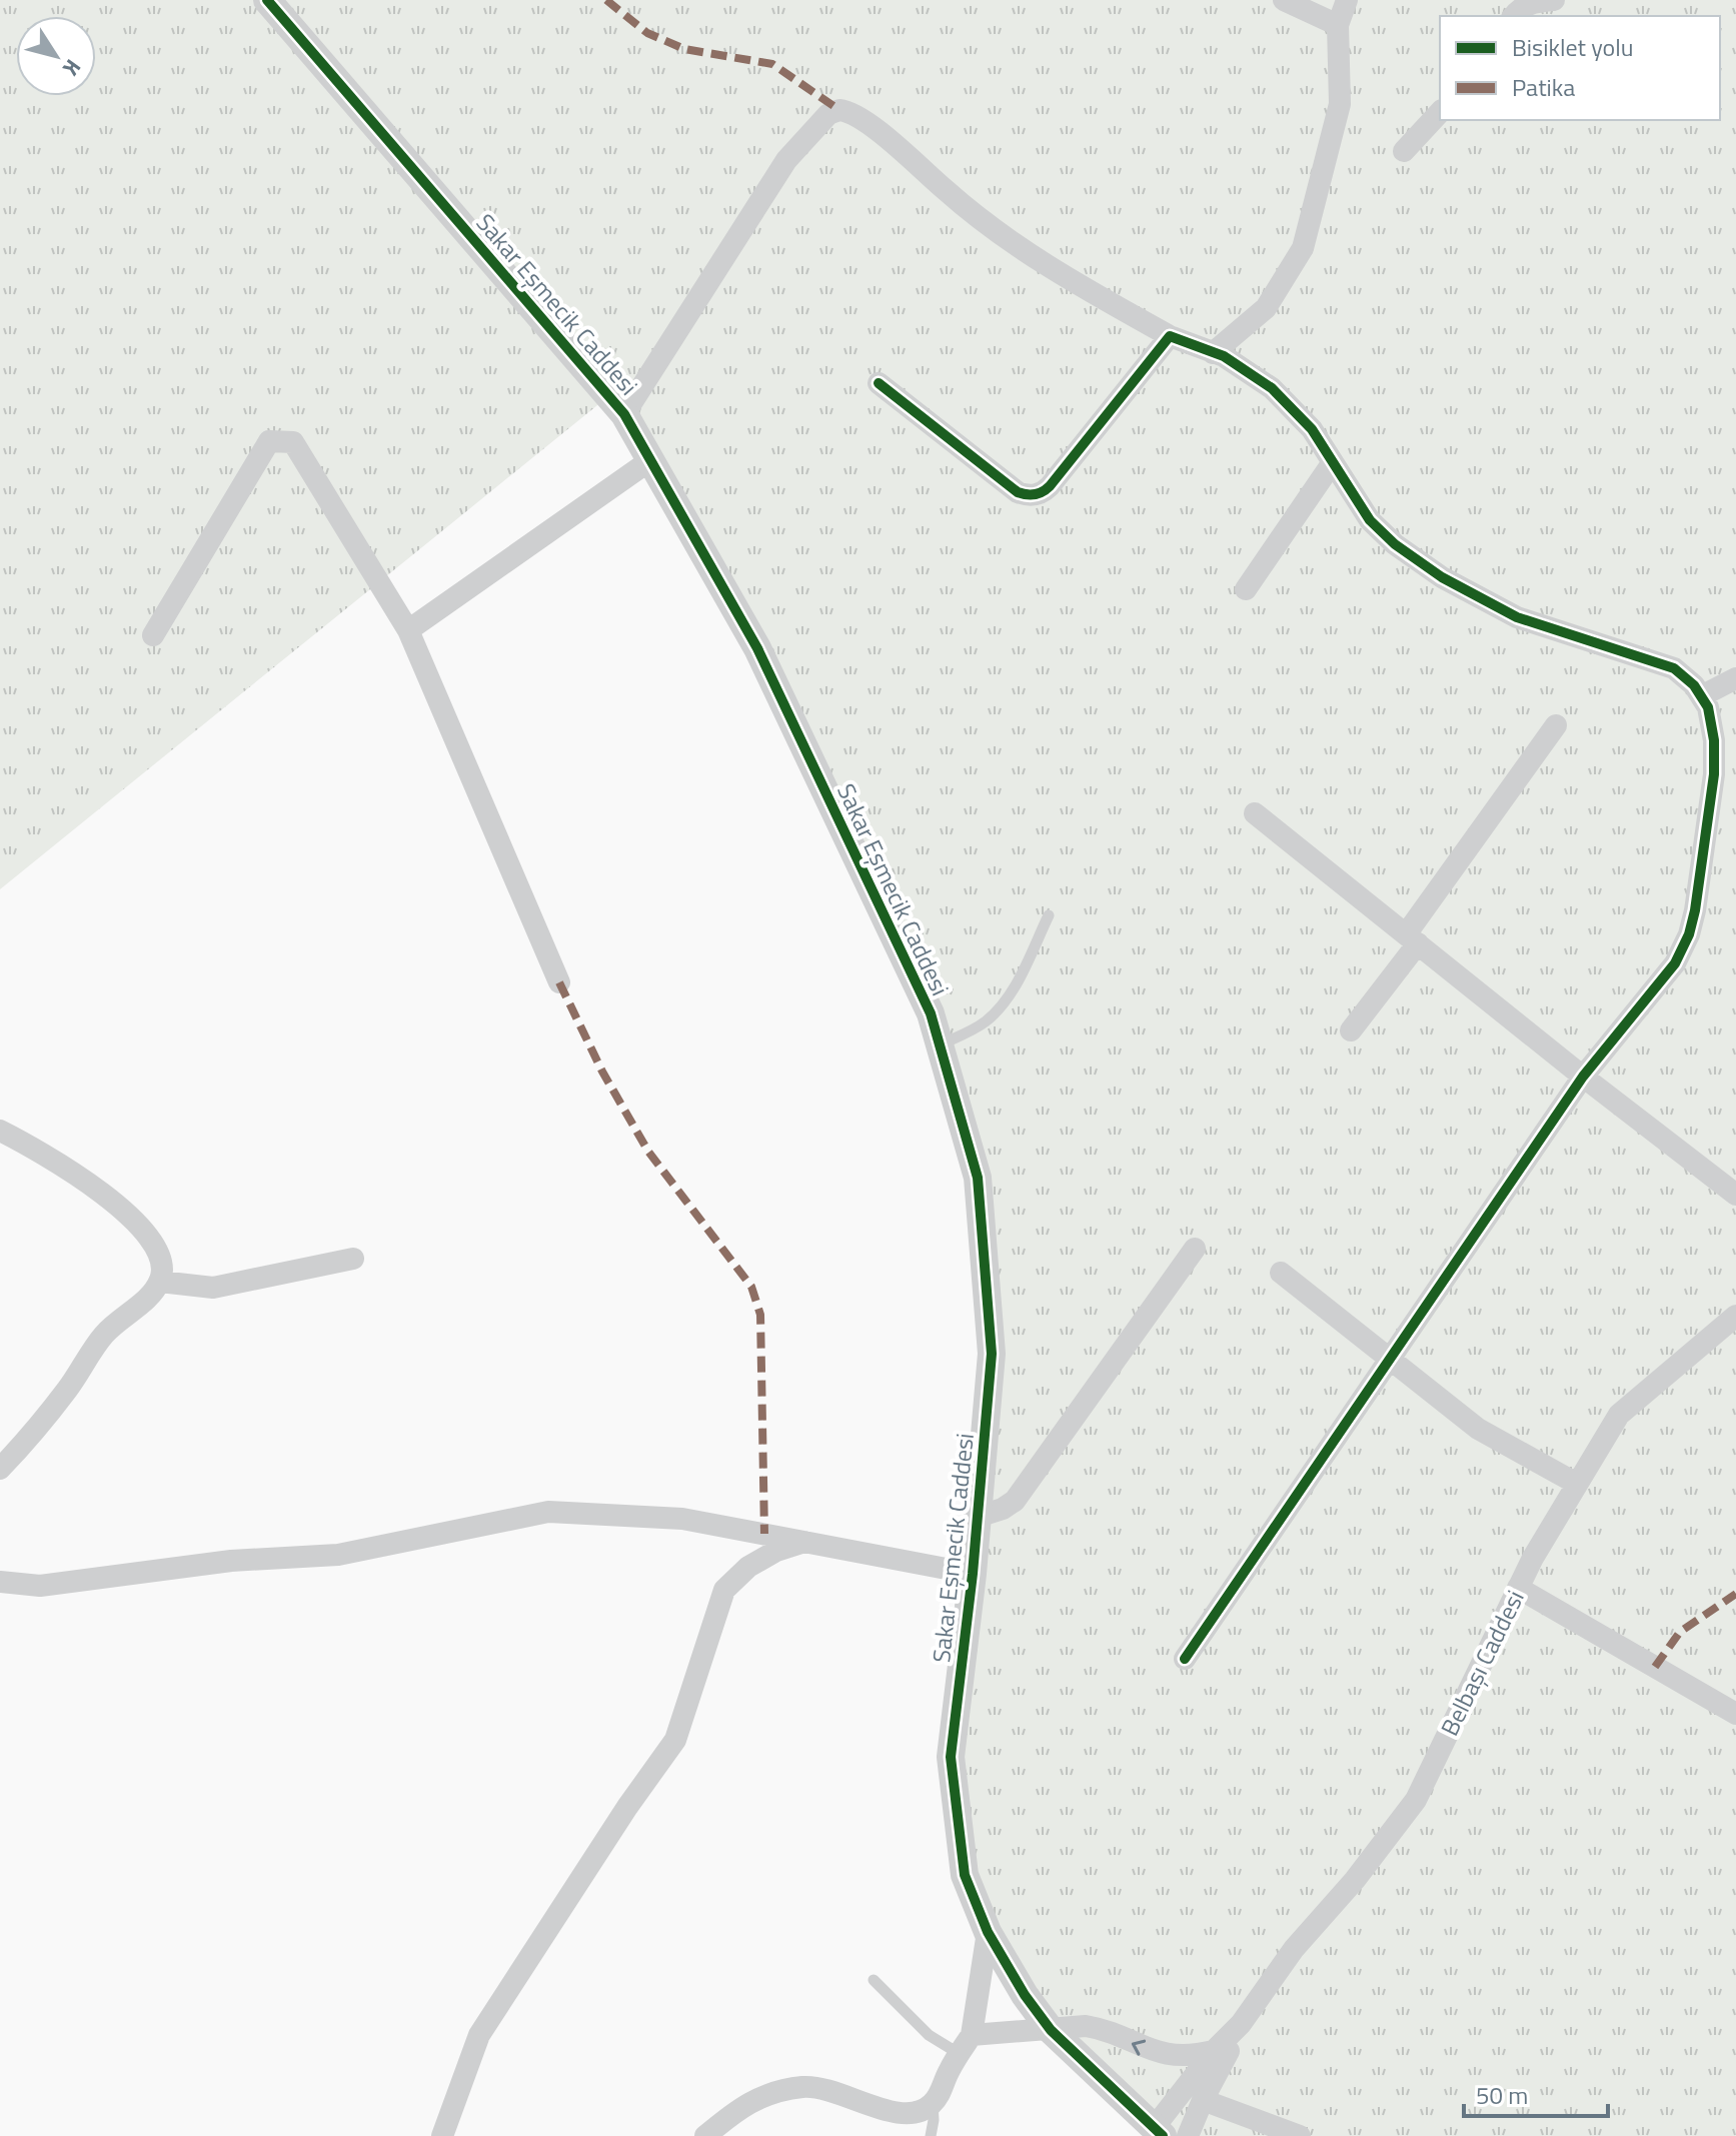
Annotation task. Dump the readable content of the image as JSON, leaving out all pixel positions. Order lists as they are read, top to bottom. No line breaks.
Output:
{"streets":{"street":["Sakar Eşmecik Caddesi","Belbaşı Caddesi"]},"crossings":[["Sakar Eşmecik Caddesi","Belbaşı Caddesi"]],"legend":["Bisiklet yolu","Patika"],"scale_bar":"50 m","north":"bottom right"}
